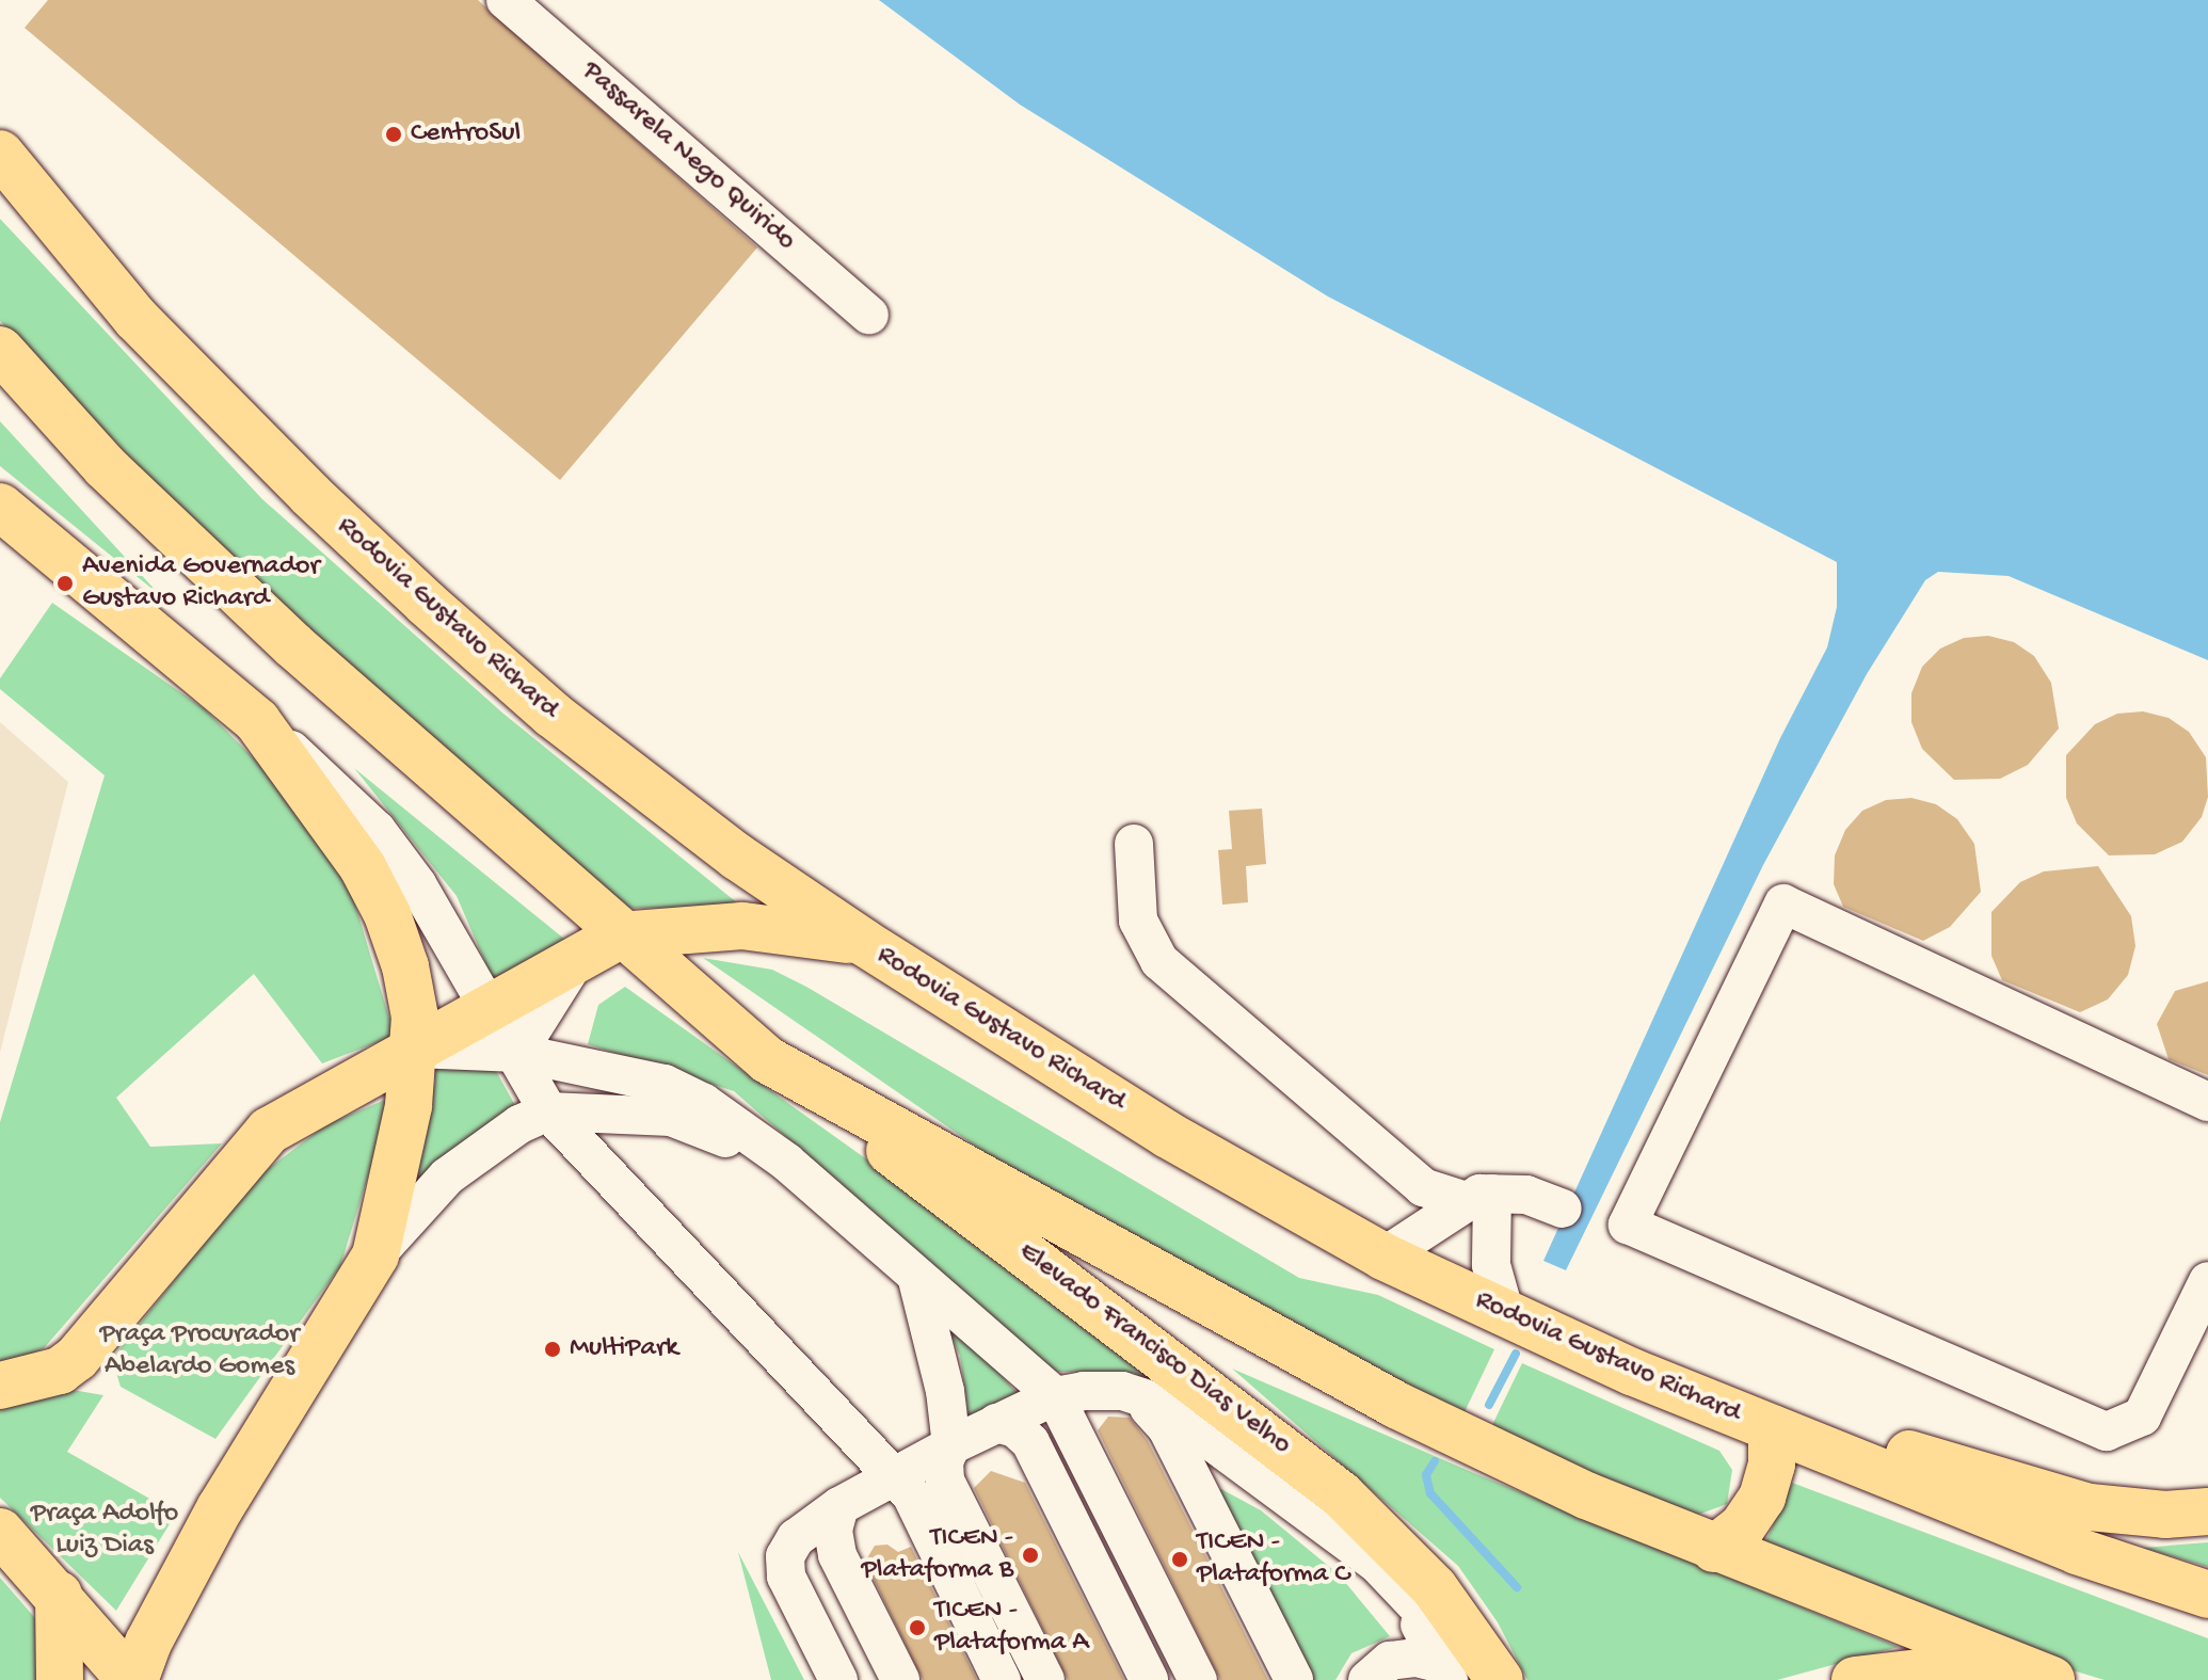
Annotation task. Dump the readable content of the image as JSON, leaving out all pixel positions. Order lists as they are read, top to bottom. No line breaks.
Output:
{"streets":{"main road":["Rodovia Gustavo Richard","Elevado Francisco Dias Velho"],"street":["Passarela Nego Quirido"]},"parks":["Praça Procurador Abelardo Gomes","Praça Adolfo Luiz Dias"],"places":["CentroSul","Avenida Governador Gustavo Richard","MultiPark","TICEN - Plataforma B","TICEN - Plataforma C","TICEN - Plataforma A"]}
